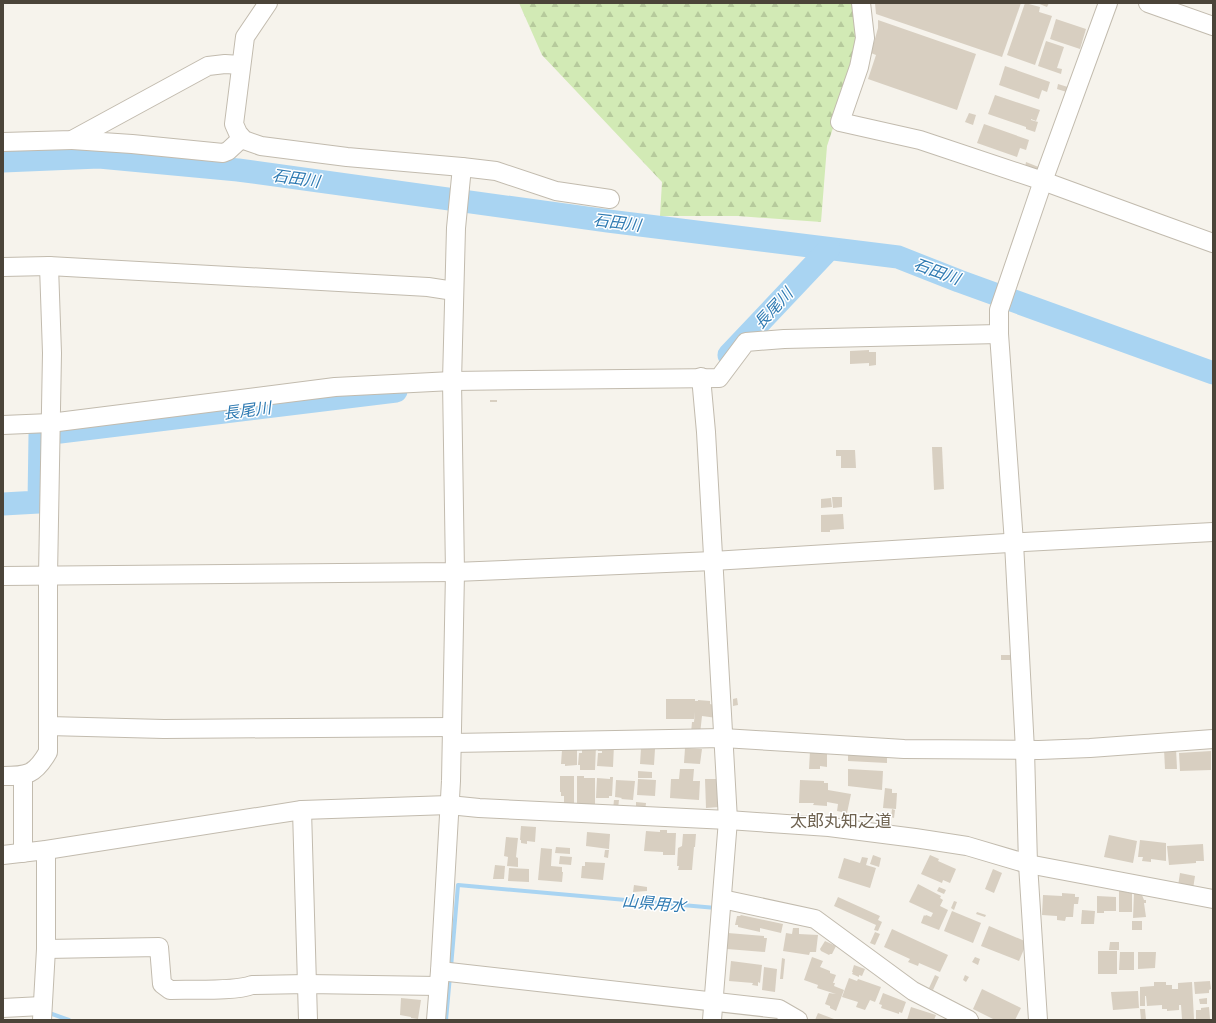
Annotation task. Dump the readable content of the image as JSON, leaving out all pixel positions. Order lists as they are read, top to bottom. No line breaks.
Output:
{"districts":["太郎丸知之道"],"water":["石田川","長尾川","山県用水"]}
